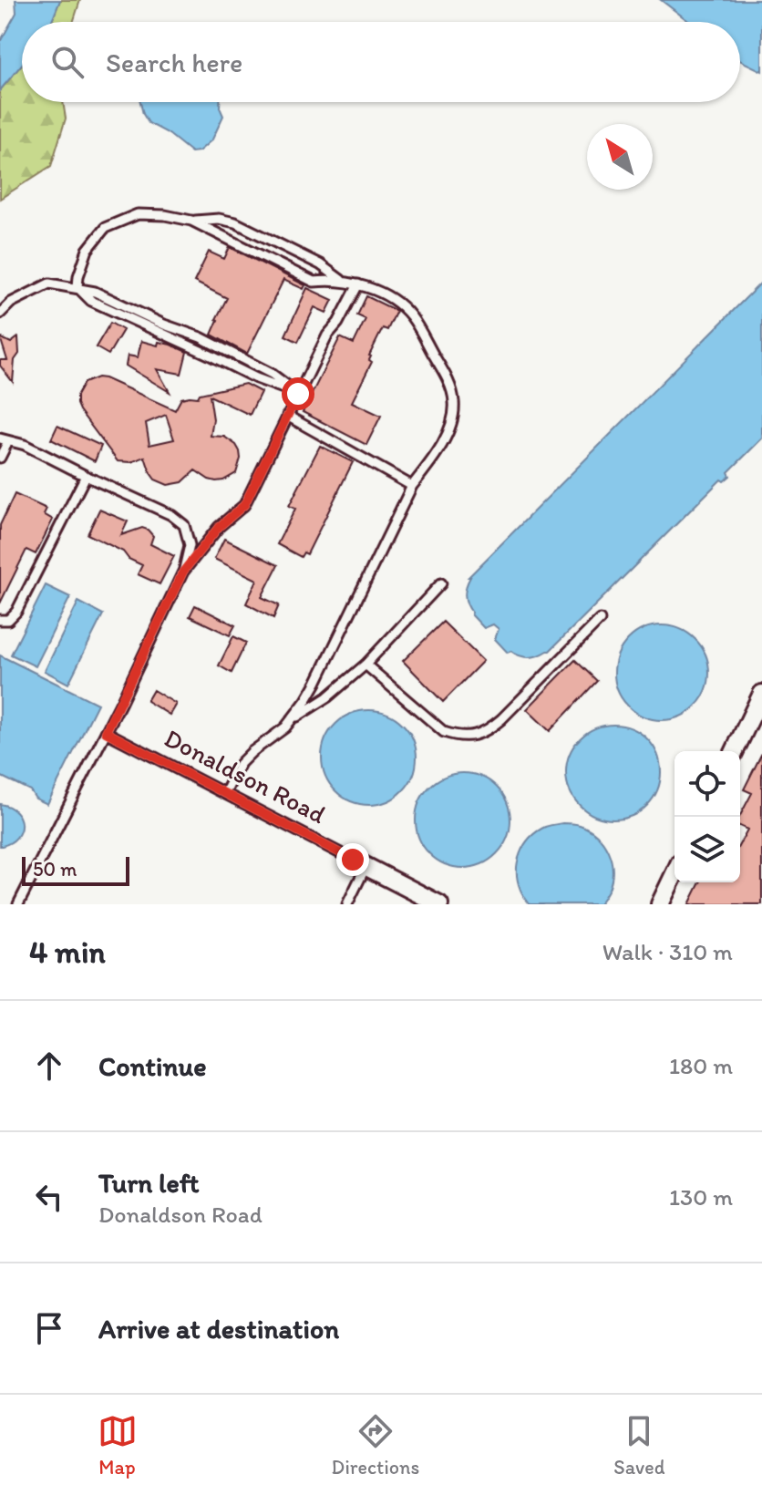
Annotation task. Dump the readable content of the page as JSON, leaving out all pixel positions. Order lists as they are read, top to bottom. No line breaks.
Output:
{"streets":{"street":["Donaldson Road"]},"scale_bar":"50 m","north":"top left","page":{"search":"Search here","scale":"50 m","heading":["4 min","Walk · 310 m"],"list":[["Continue","180 m"],["Turn left","Donaldson Road","130 m"],"Arrive at destination"],"nav":["Map","Directions","Saved"]}}
